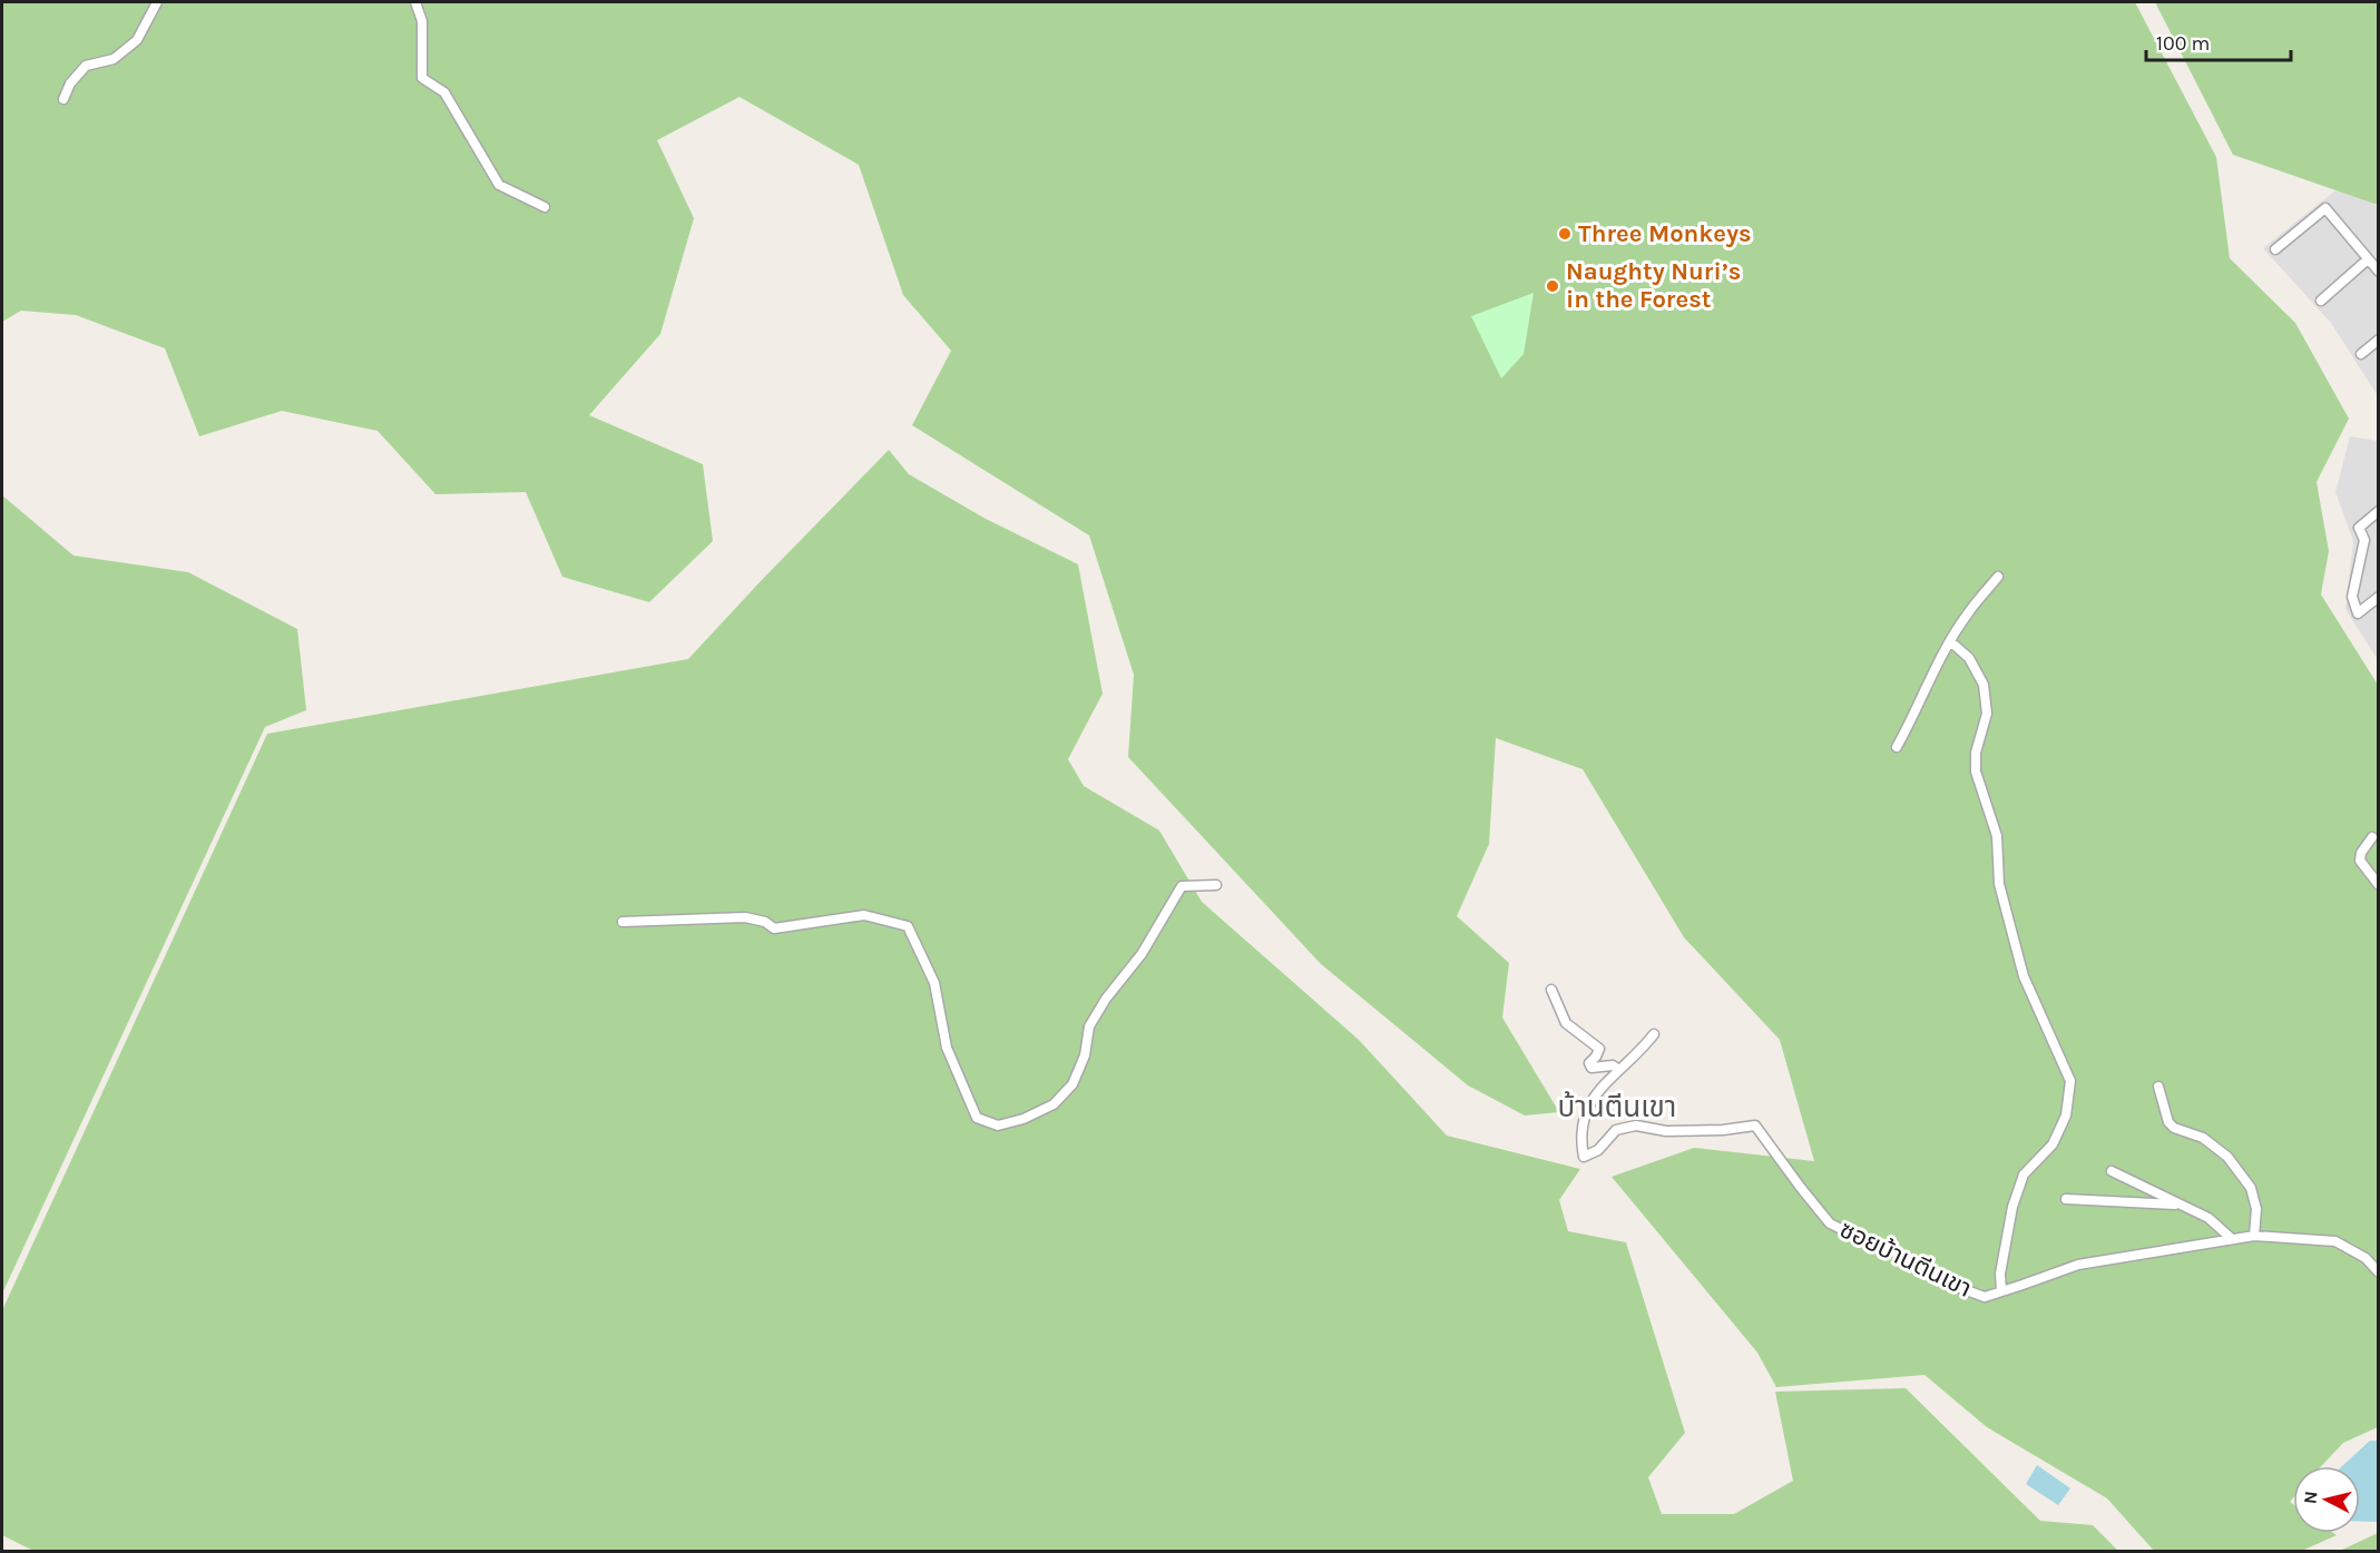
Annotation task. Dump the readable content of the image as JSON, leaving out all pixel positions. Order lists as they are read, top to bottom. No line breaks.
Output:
{"streets":{"street":["ซอยบ้านตีนเขา"]},"districts":["บ้านตีนเขา"],"places":["Three Monkeys","Naughty Nuri’s in the Forest"],"scale_bar":"100 m","north":"left"}
